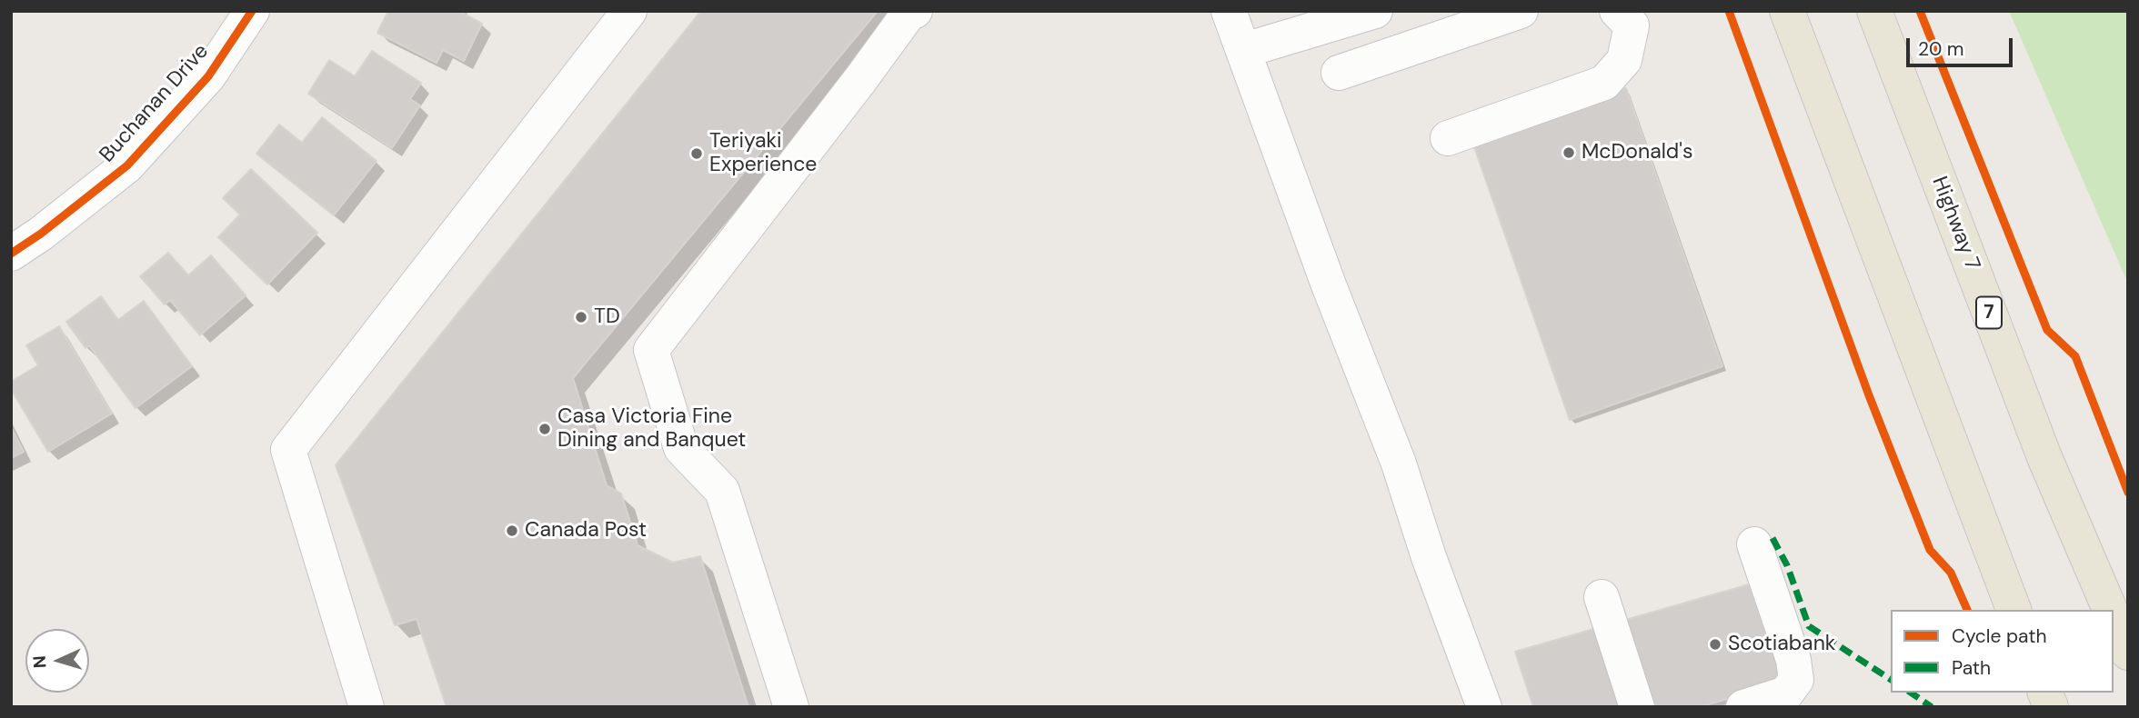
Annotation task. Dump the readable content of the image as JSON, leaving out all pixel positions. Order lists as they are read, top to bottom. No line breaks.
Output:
{"streets":{"main road":["Highway 7","7"],"street":["Buchanan Drive"]},"places":["McDonald's","Teriyaki Experience","TD","Casa Victoria Fine Dining and Banquet","Canada Post","Scotiabank"],"legend":["Cycle path","Path"],"scale_bar":"20 m","north":"left"}
